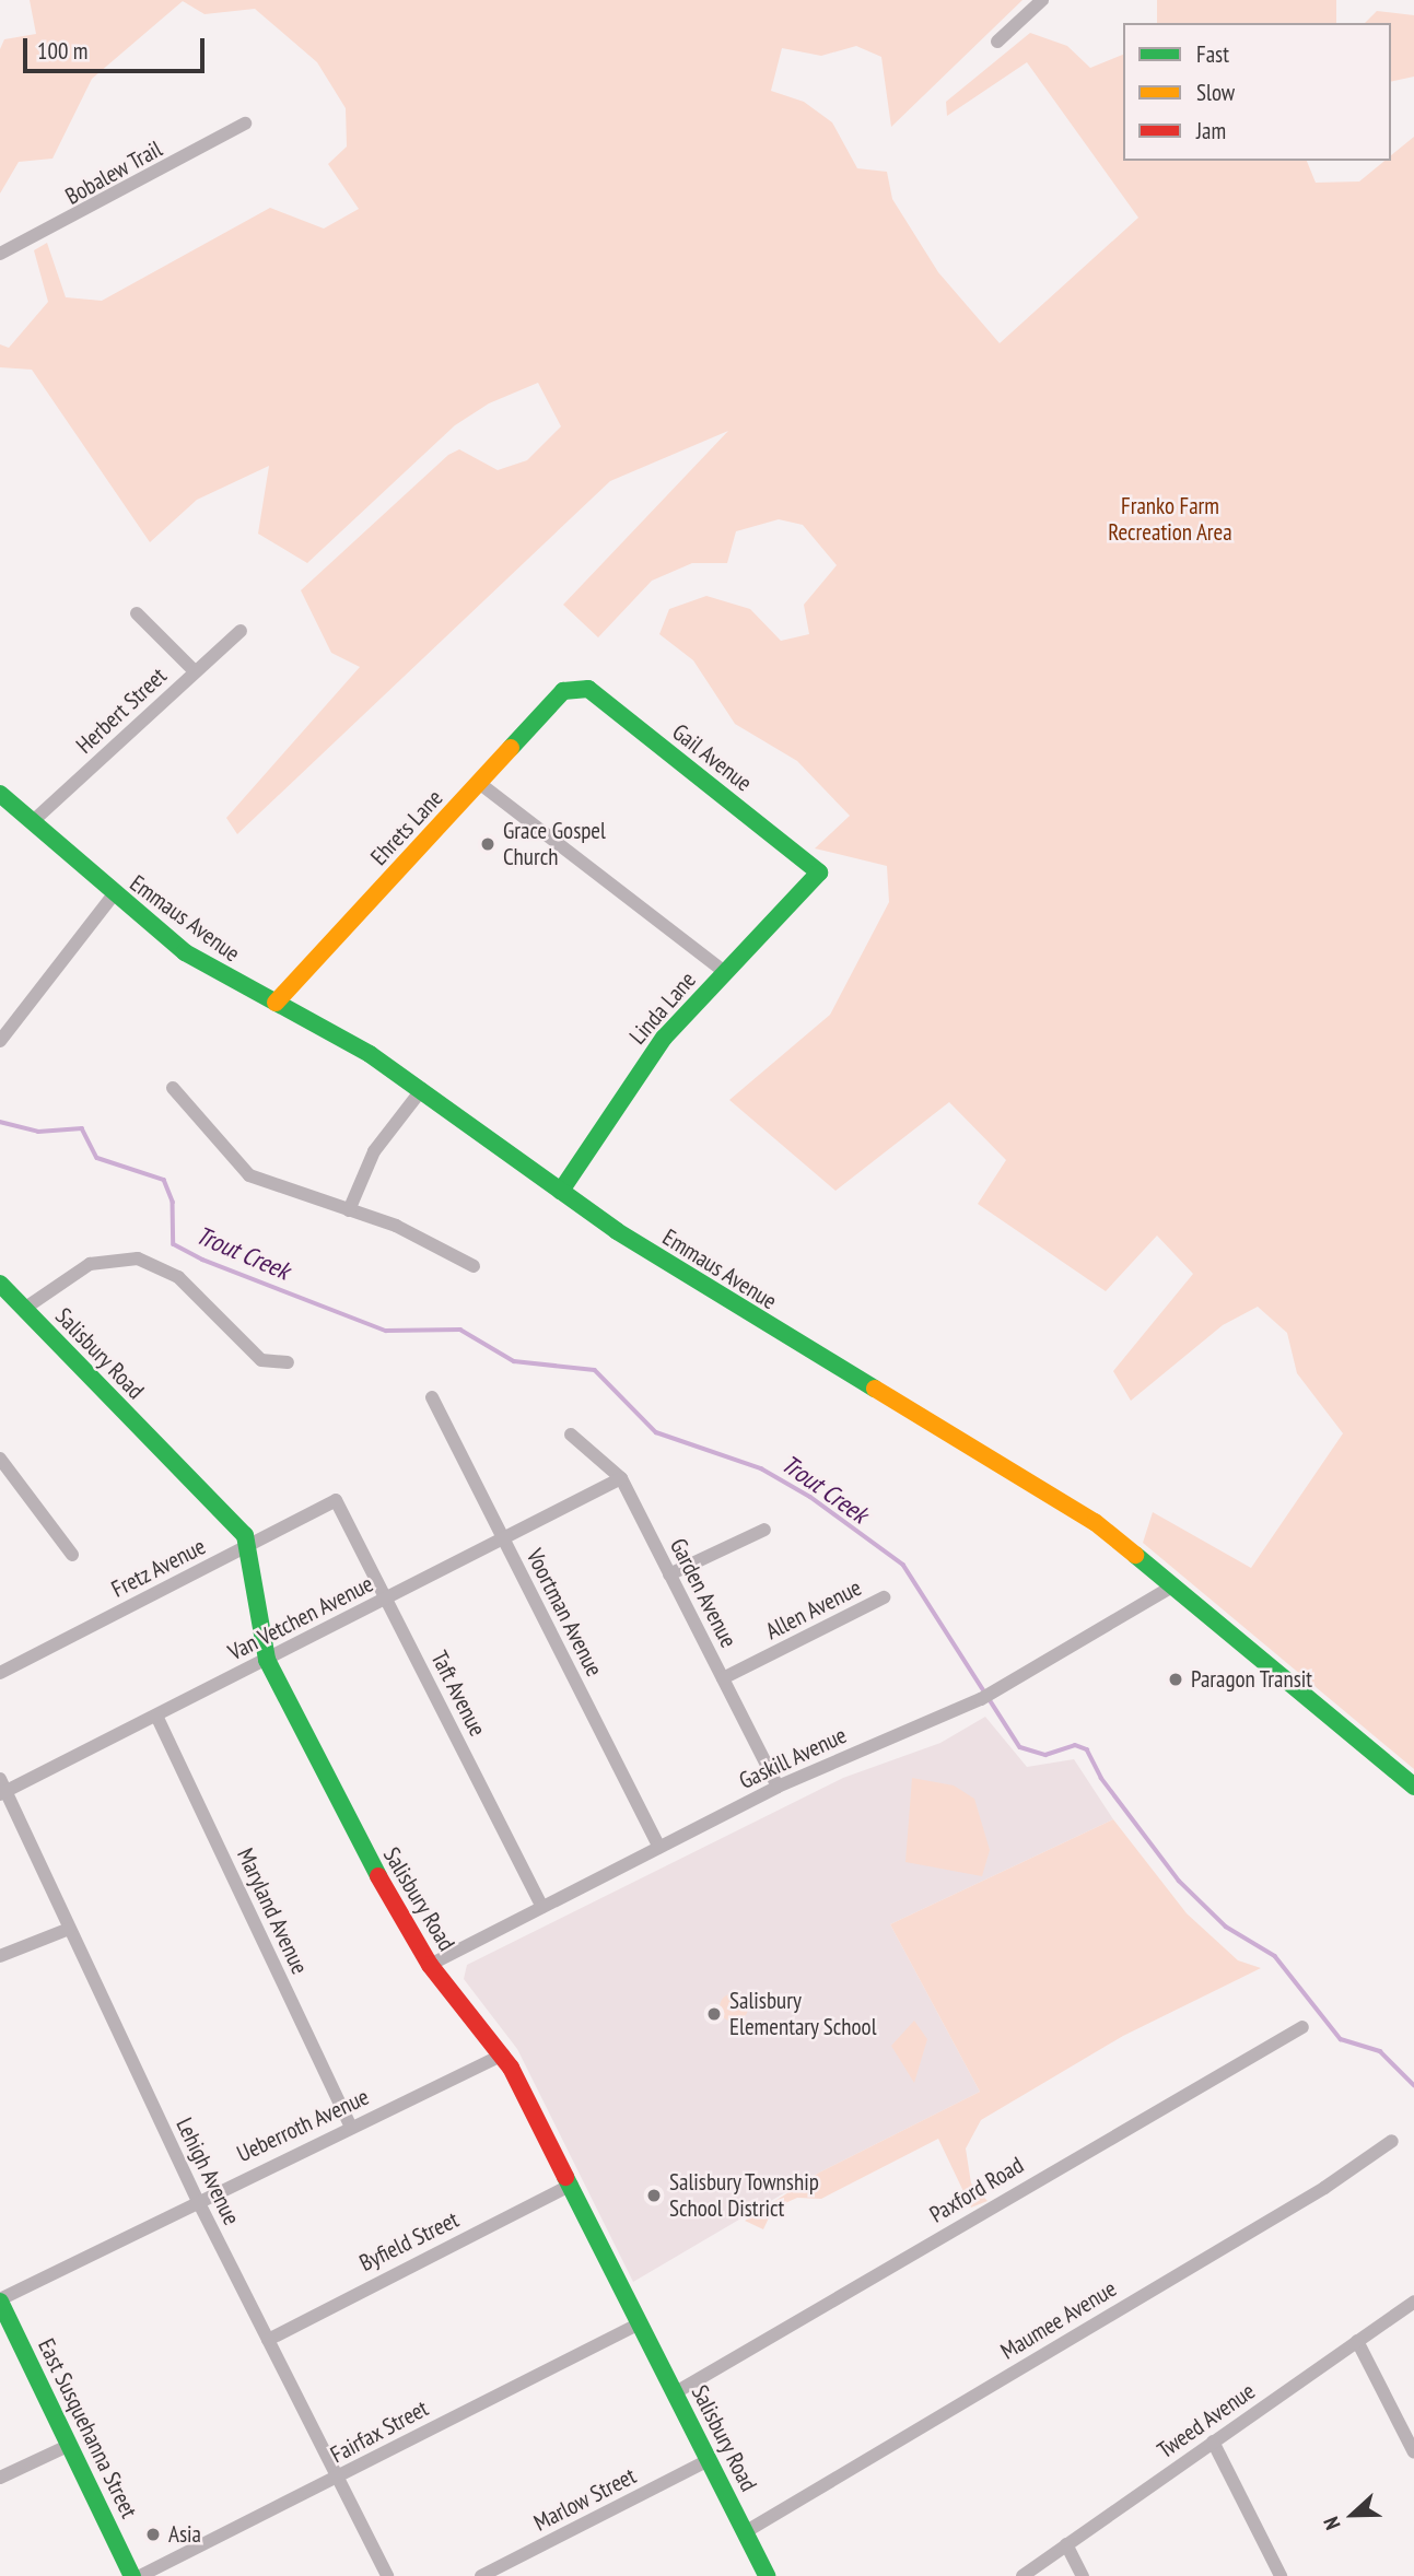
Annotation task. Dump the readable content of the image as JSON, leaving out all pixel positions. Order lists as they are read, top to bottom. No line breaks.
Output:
{"streets":{"street":["Bobalew Trail","Herbert Street","Gail Avenue","Ehrets Lane","Emmaus Avenue","Linda Lane","Salisbury Road","Fretz Avenue","Garden Avenue","Allen Avenue","Voortman Avenue","Van Vetchen Avenue","Taft Avenue","Gaskill Avenue","Maryland Avenue","Ueberroth Avenue","Lehigh Avenue","Paxford Road","Byfield Street","Maumee Avenue","Tweed Avenue","East Susquehanna Street","Fairfax Street","Marlow Street"]},"crossings":[["Herbert Street","Emmaus Avenue"],["Gail Avenue","Ehrets Lane"],["Gail Avenue","Linda Lane"],["Ehrets Lane","Emmaus Avenue"],["Emmaus Avenue","Linda Lane"],["Emmaus Avenue","Gaskill Avenue"],["Salisbury Road","Fretz Avenue"],["Salisbury Road","Van Vetchen Avenue"],["Salisbury Road","Gaskill Avenue"],["Salisbury Road","Ueberroth Avenue"],["Salisbury Road","Paxford Road"],["Salisbury Road","Byfield Street"],["Salisbury Road","Maumee Avenue"],["Salisbury Road","Fairfax Street"],["Salisbury Road","Marlow Street"],["Fretz Avenue","Taft Avenue"],["Garden Avenue","Allen Avenue"],["Garden Avenue","Van Vetchen Avenue"],["Garden Avenue","Gaskill Avenue"],["Voortman Avenue","Van Vetchen Avenue"],["Voortman Avenue","Gaskill Avenue"],["Van Vetchen Avenue","Taft Avenue"],["Van Vetchen Avenue","Maryland Avenue"],["Van Vetchen Avenue","Lehigh Avenue"],["Taft Avenue","Gaskill Avenue"],["Maryland Avenue","Ueberroth Avenue"],["Ueberroth Avenue","Lehigh Avenue"],["Ueberroth Avenue","East Susquehanna Street"],["Lehigh Avenue","Byfield Street"],["Lehigh Avenue","Fairfax Street"]],"water":["Trout Creek"],"parks":["Franko Farm Recreation Area"],"places":["Grace Gospel Church","Paragon Transit","Salisbury Elementary School","Salisbury Township School District","Asia"],"legend":["Fast","Slow","Jam"],"scale_bar":"100 m","north":"left"}
